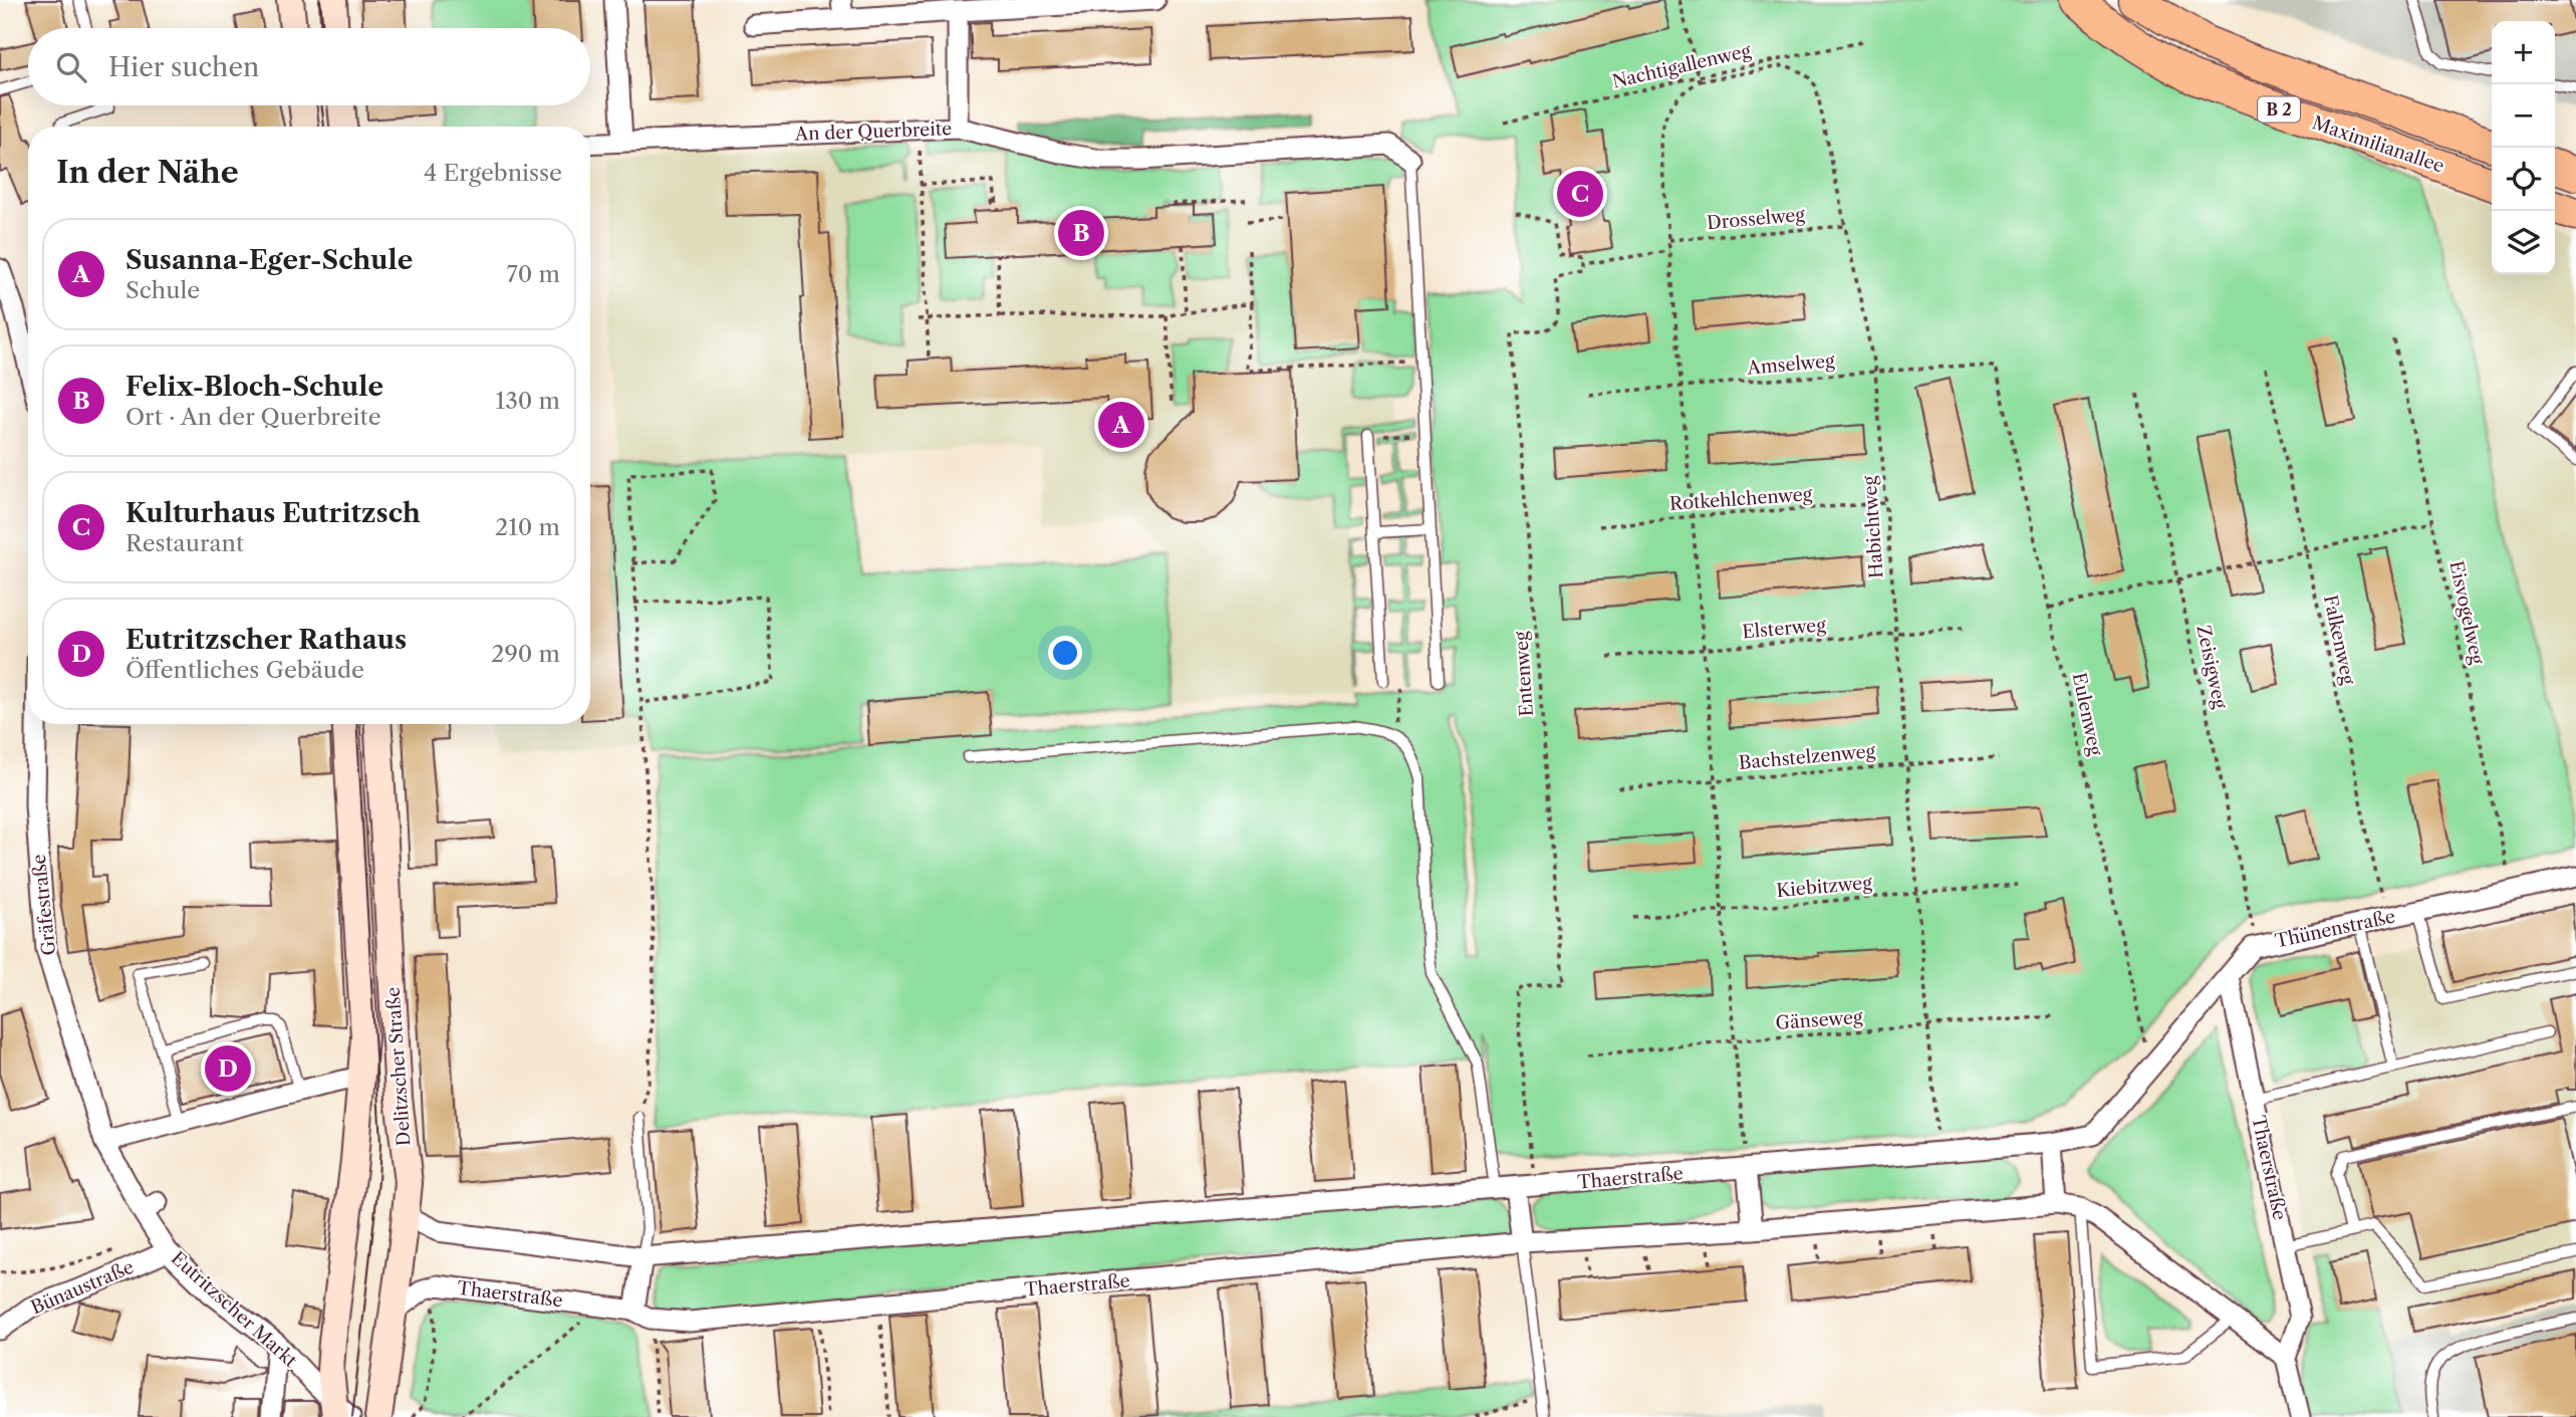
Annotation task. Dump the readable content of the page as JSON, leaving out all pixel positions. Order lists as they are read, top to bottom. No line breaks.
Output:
{"streets":{"highway":["B 2","Maximilianallee"],"main road":["Delitzscher Straße"],"street":["An der Querbreite","Gräfestraße","Thünenstraße","Thaerstraße","Bünaustraße","Eutritzscher Markt"],"path":["Nachtigallenweg","Drosselweg","Amselweg","Rotkehlchenweg","Habichtweg","Eisvogelweg","Elsterweg","Falkenweg","Zeisigweg","Entenweg","Eulenweg","Bachstelzenweg","Kiebitzweg","Gänseweg"]},"crossings":[["Nachtigallenweg","Habichtweg"],["Drosselweg","Habichtweg"],["Amselweg","Habichtweg"],["Amselweg","Eulenweg"],["Rotkehlchenweg","Habichtweg"],["Habichtweg","Elsterweg"],["Habichtweg","Bachstelzenweg"],["Habichtweg","Kiebitzweg"],["Habichtweg","Gänseweg"],["Habichtweg","Thaerstraße"],["Eisvogelweg","Thünenstraße"],["Falkenweg","Thünenstraße"],["Zeisigweg","Thünenstraße"],["Entenweg","Thaerstraße"],["Eulenweg","Thünenstraße"],["Gräfestraße","Eutritzscher Markt"],["Thünenstraße","Thaerstraße"],["Delitzscher Straße","Thaerstraße"],["Delitzscher Straße","Eutritzscher Markt"],["Bünaustraße","Eutritzscher Markt"]],"page":{"map_buttons":["+","−"],"search":"Hier suchen","heading":["In der Nähe","4 Ergebnisse"],"pins":["C","B","A","D"],"list":[{"mark":"A","name":"Susanna-Eger-Schule","note":"Schule","value":"70 m"},{"mark":"B","name":"Felix-Bloch-Schule","note":"Ort · An der Querbreite","value":"130 m"},{"mark":"C","name":"Kulturhaus Eutritzsch","note":"Restaurant","value":"210 m"},{"mark":"D","name":"Eutritzscher Rathaus","note":"Öffentliches Gebäude","value":"290 m"}]}}
